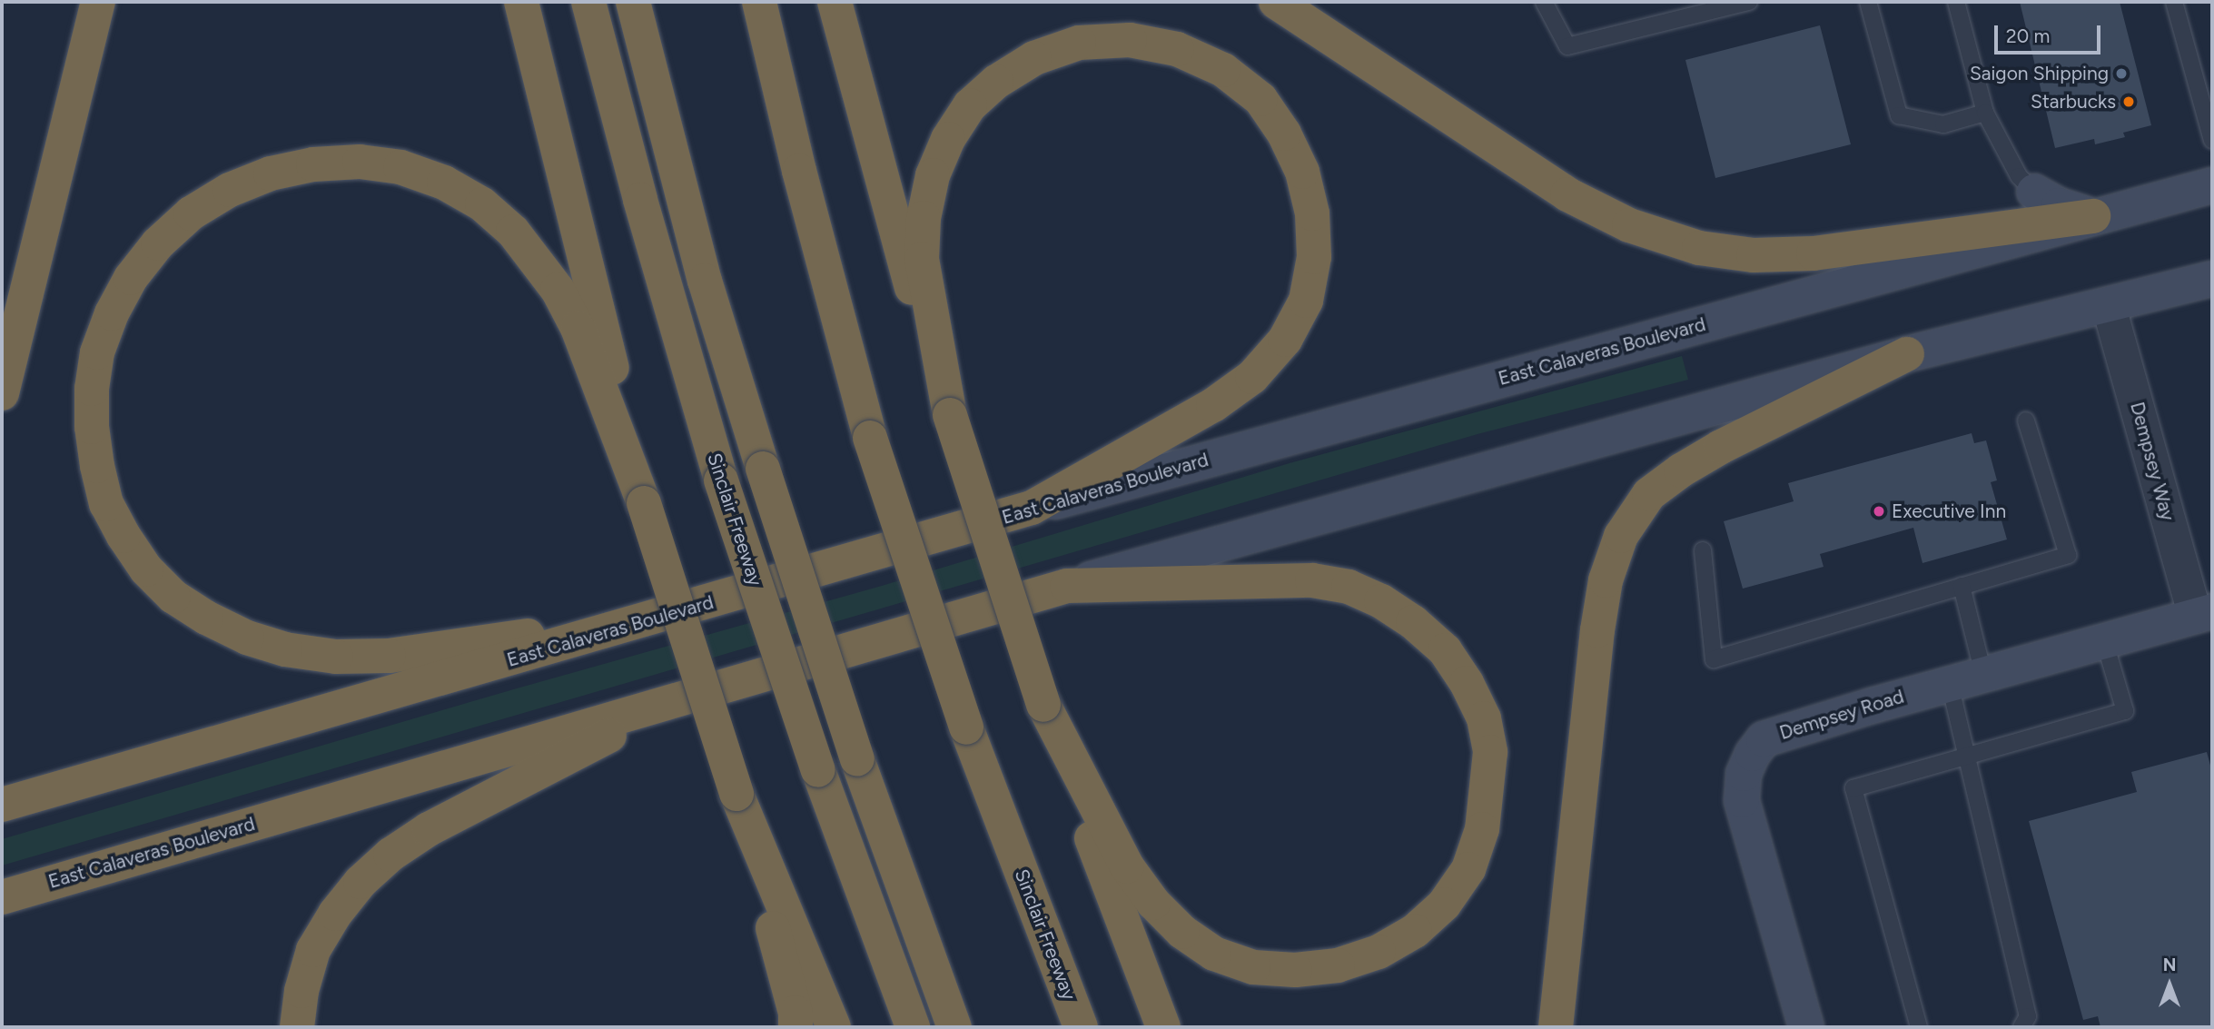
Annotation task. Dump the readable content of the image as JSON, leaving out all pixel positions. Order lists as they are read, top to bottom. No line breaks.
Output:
{"streets":{"highway":["East Calaveras Boulevard","Sinclair Freeway"],"main road":["Dempsey Road"],"street":["Dempsey Way"]},"crossings":[["East Calaveras Boulevard","Dempsey Way"],["Dempsey Way","Dempsey Road"]],"places":["Saigon Shipping","Starbucks","Executive Inn"],"scale_bar":"20 m","north":"top"}
